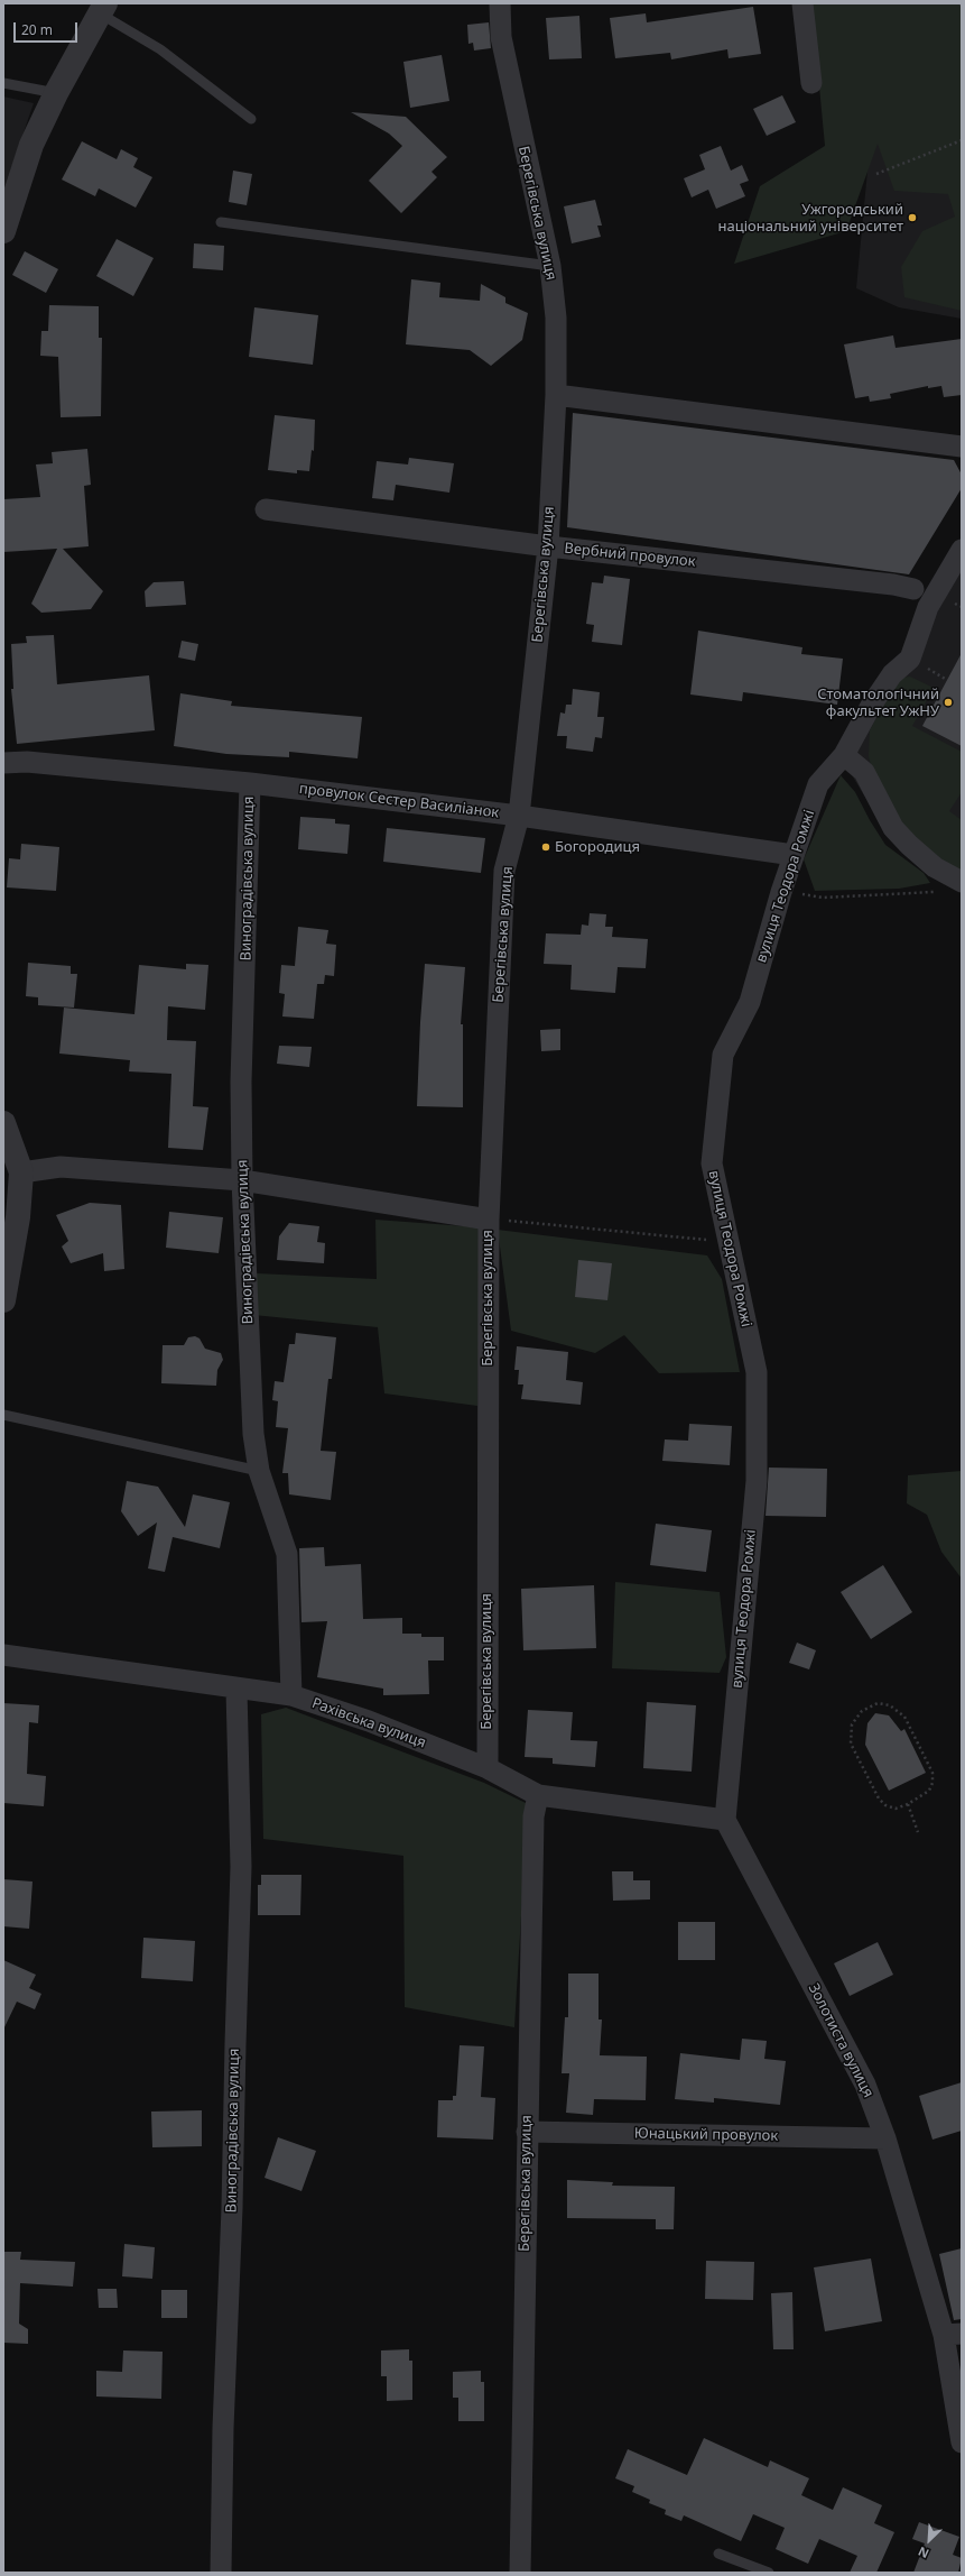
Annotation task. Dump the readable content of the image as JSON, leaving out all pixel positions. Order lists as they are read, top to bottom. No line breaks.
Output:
{"streets":{"street":["Берегівська вулиця","Вербний провулок","провулок Сестер Василіанок","Виноградівська вулиця","вулиця Теодора Ромжі","Рахівська вулиця","Золотиста вулиця","Юнацький провулок"]},"crossings":[["Берегівська вулиця","Вербний провулок"],["Берегівська вулиця","провулок Сестер Василіанок"],["Берегівська вулиця","Рахівська вулиця"],["Берегівська вулиця","Юнацький провулок"],["провулок Сестер Василіанок","Виноградівська вулиця"],["провулок Сестер Василіанок","вулиця Теодора Ромжі"],["Виноградівська вулиця","Рахівська вулиця"],["вулиця Теодора Ромжі","Рахівська вулиця"],["вулиця Теодора Ромжі","Золотиста вулиця"],["Рахівська вулиця","Золотиста вулиця"],["Золотиста вулиця","Юнацький провулок"]],"places":["Ужгородський національний університет","Стоматологічний факультет УжНУ","Богородиця"],"scale_bar":"20 m","north":"bottom left"}
